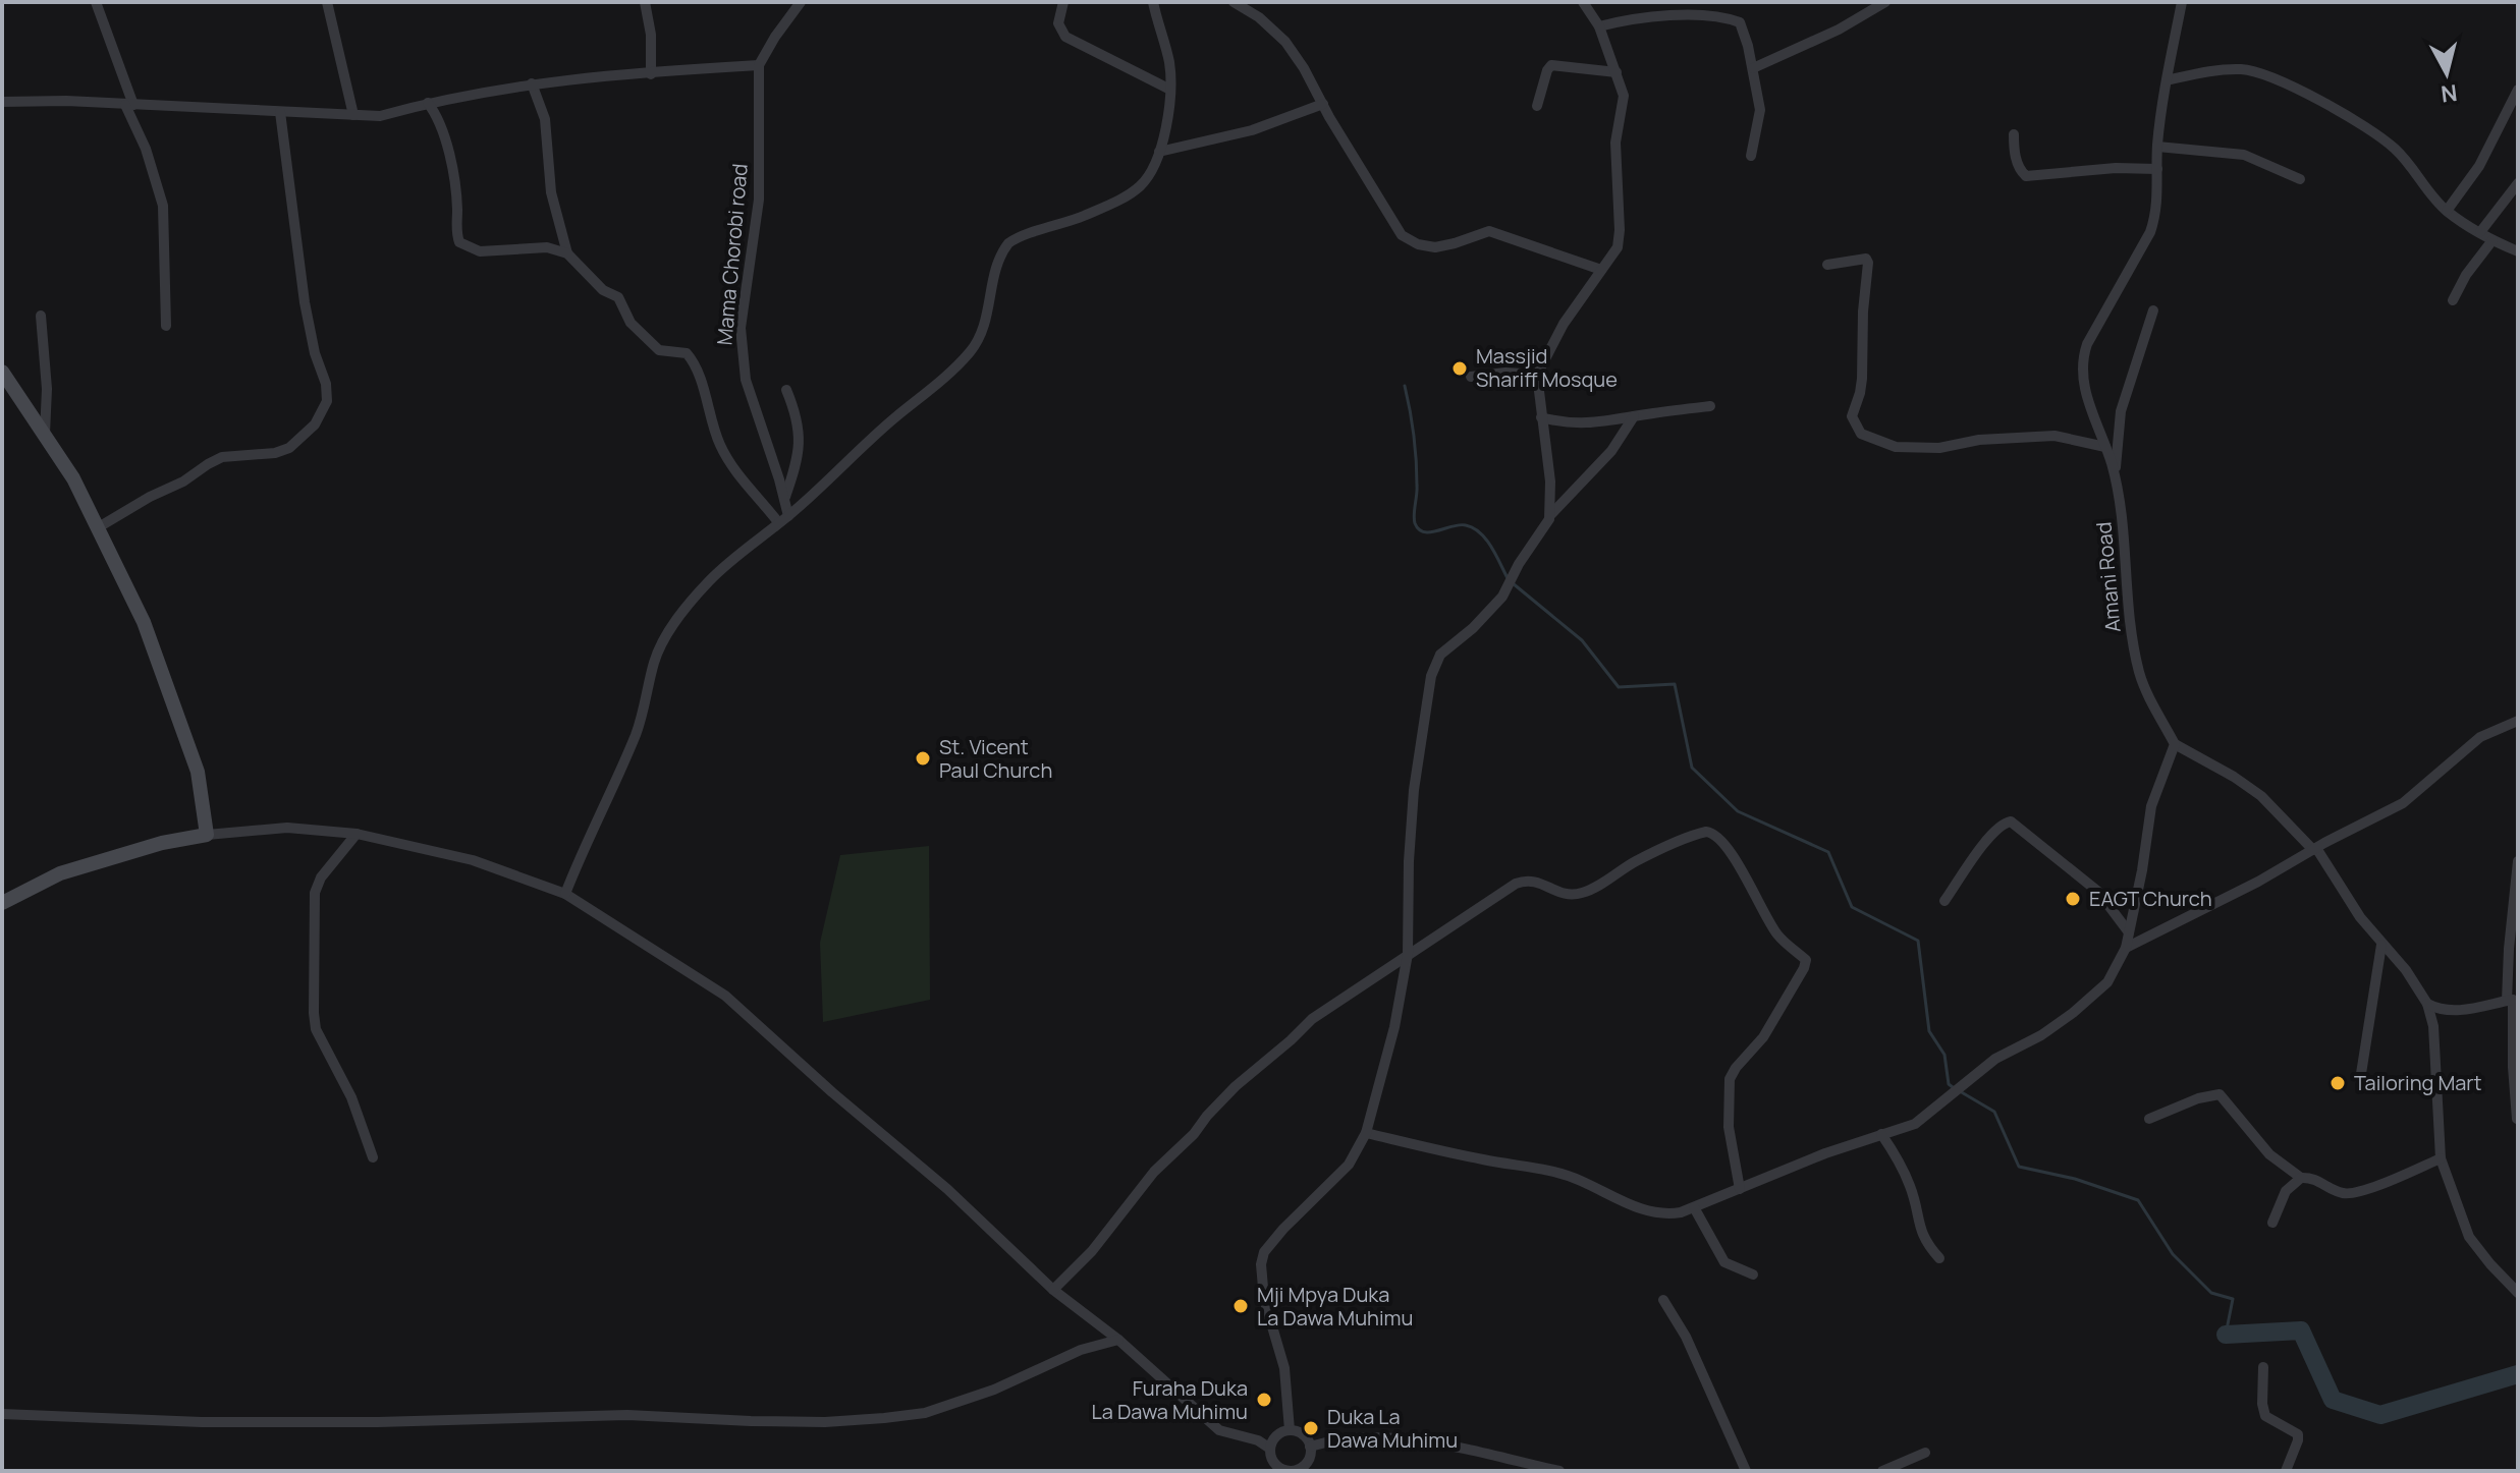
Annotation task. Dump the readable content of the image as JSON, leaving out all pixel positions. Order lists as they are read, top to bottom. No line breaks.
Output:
{"streets":{"street":["Mama Chorobi road","Amani Road"]},"places":["Massjid Shariff Mosque","St. Vicent Paul Church","EAGT Church","Tailoring Mart","Mji Mpya Duka La Dawa Muhimu","Furaha Duka La Dawa Muhimu","Duka La Dawa Muhimu"],"north":"bottom"}
